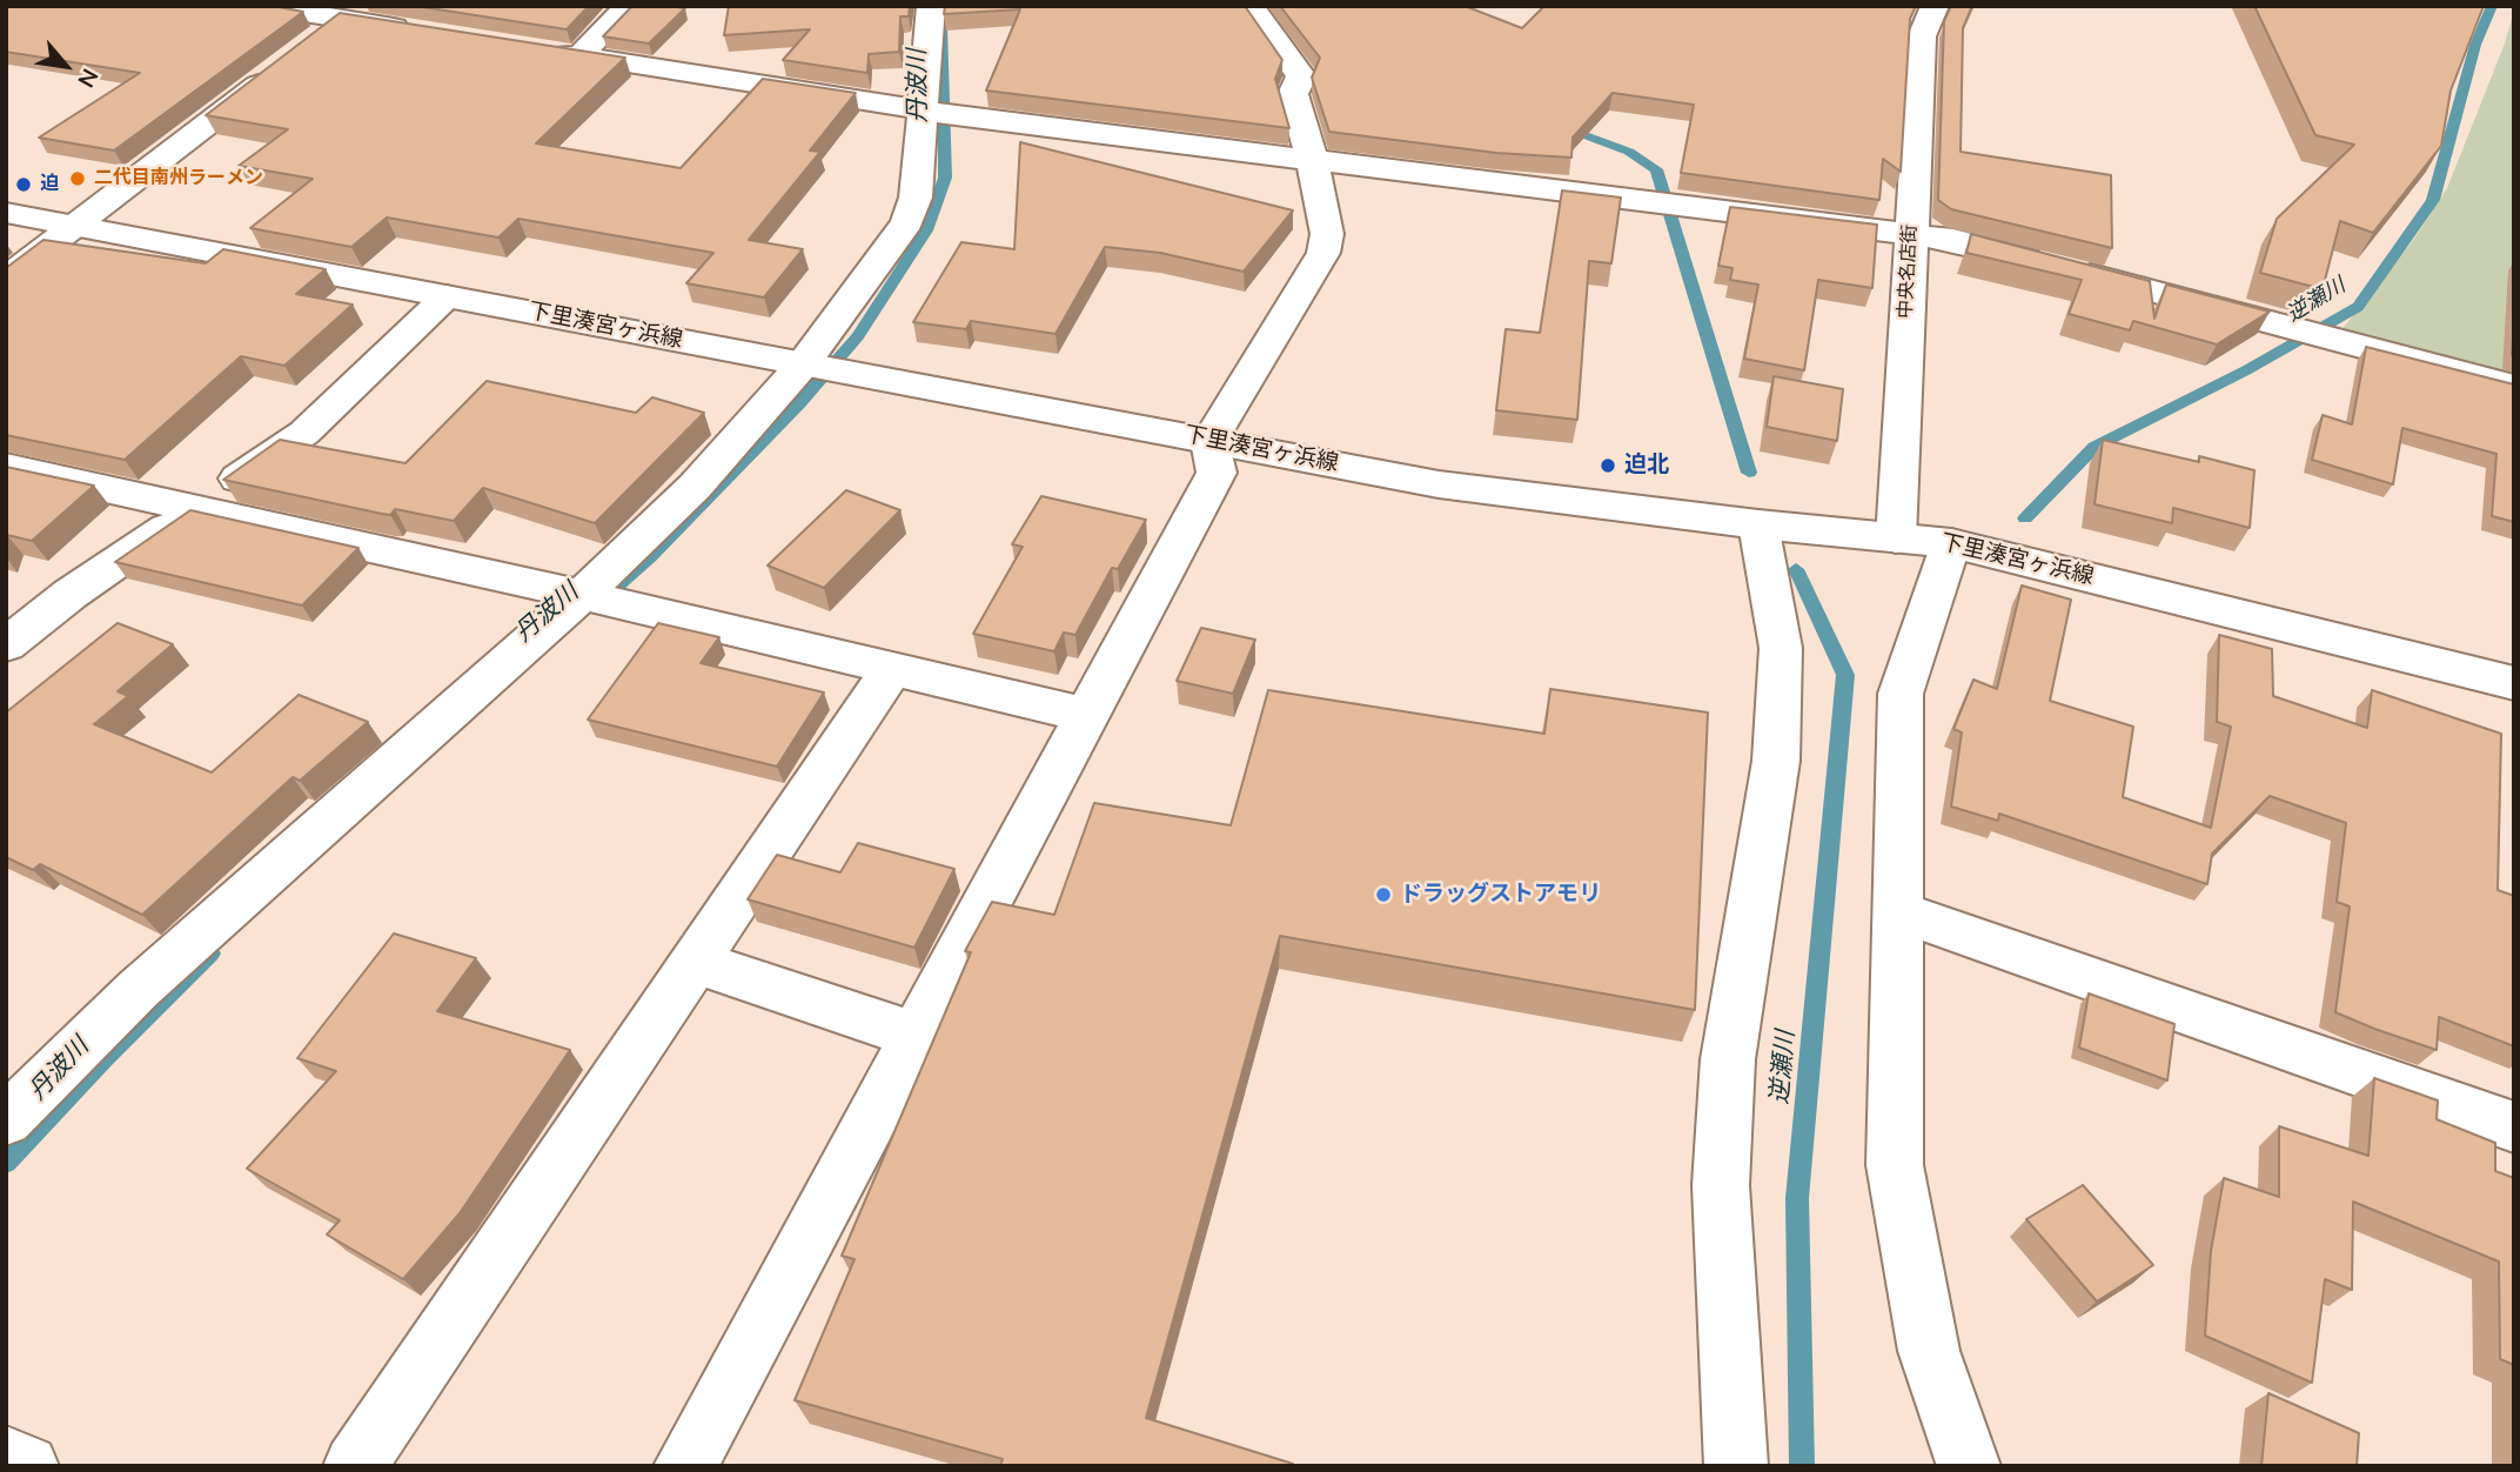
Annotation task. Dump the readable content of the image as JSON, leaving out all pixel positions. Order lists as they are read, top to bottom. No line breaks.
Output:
{"streets":{"street":["中央名店街","下里湊宮ヶ浜線"]},"crossings":[["中央名店街","下里湊宮ヶ浜線"]],"water":["丹波川","逆瀬川"],"places":["二代目南州ラーメン","迫","迫北","ドラッグストアモリ"],"north":"bottom right"}
